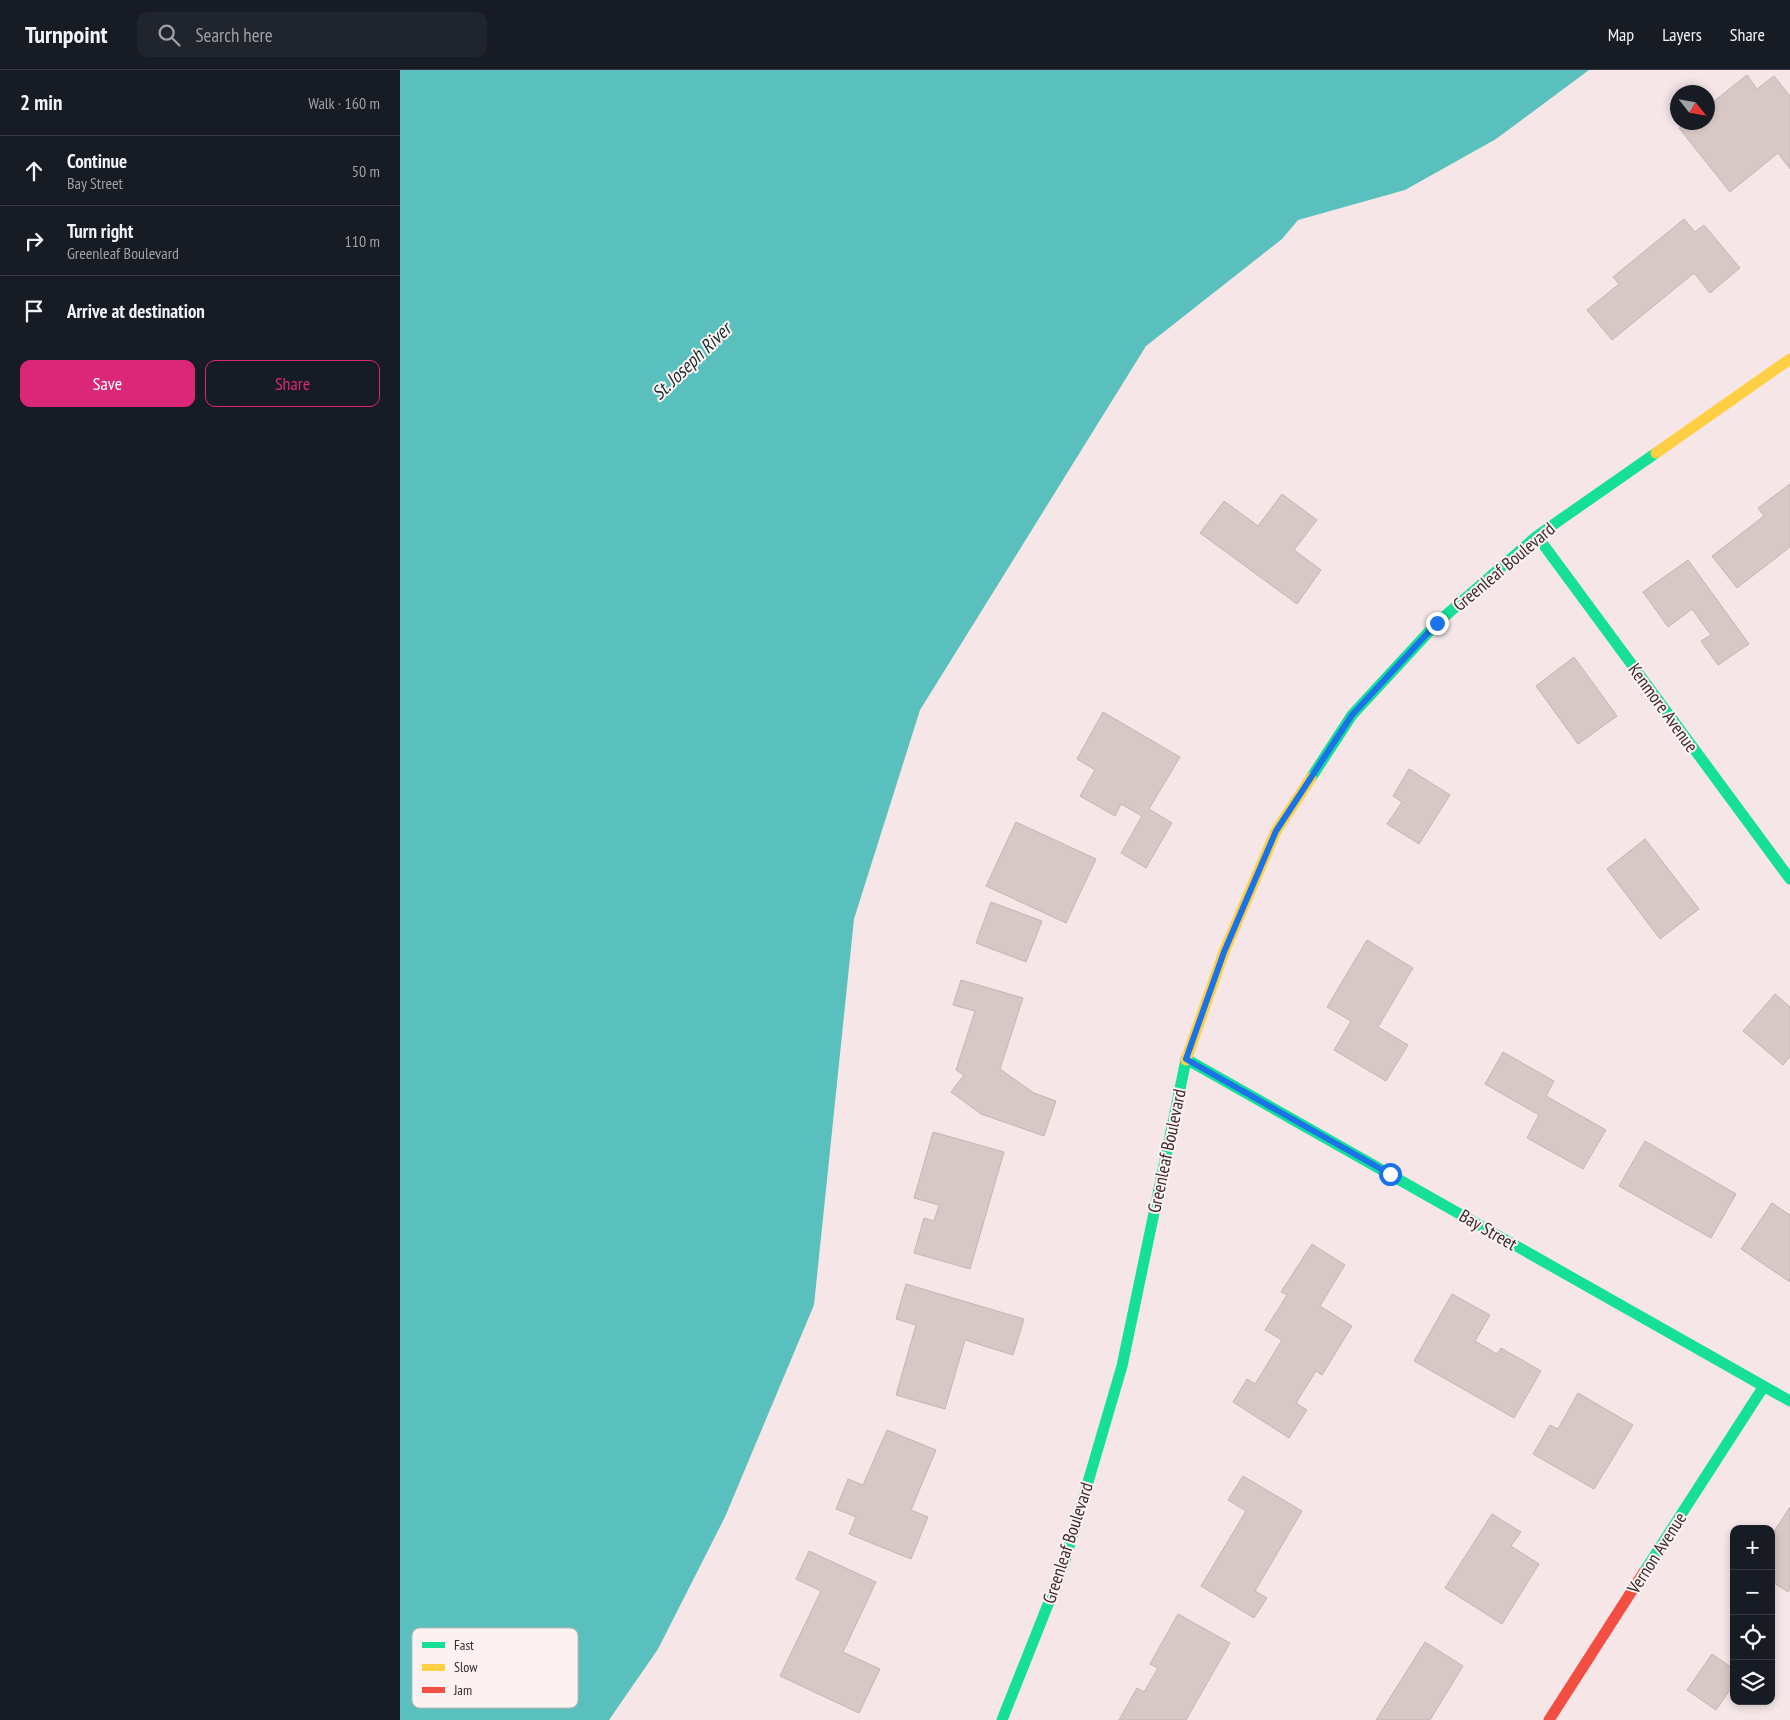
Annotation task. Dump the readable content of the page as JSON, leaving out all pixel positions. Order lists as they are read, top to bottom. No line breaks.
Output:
{"streets":{"street":["Greenleaf Boulevard","Kenmore Avenue","Bay Street","Vernon Avenue"]},"crossings":[["Greenleaf Boulevard","Kenmore Avenue"],["Greenleaf Boulevard","Bay Street"],["Bay Street","Vernon Avenue"]],"water":["St. Joseph River"],"legend":["Fast","Slow","Jam"],"north":"bottom right","page":{"header":"Turnpoint","search":"Search here","nav":["Map","Layers","Share"],"heading":["2 min","Walk · 160 m"],"list":[["Continue","Bay Street","50 m"],["Turn right","Greenleaf Boulevard","110 m"],"Arrive at destination"],"buttons":["Save","Share"],"map_buttons":["+","−"]}}
